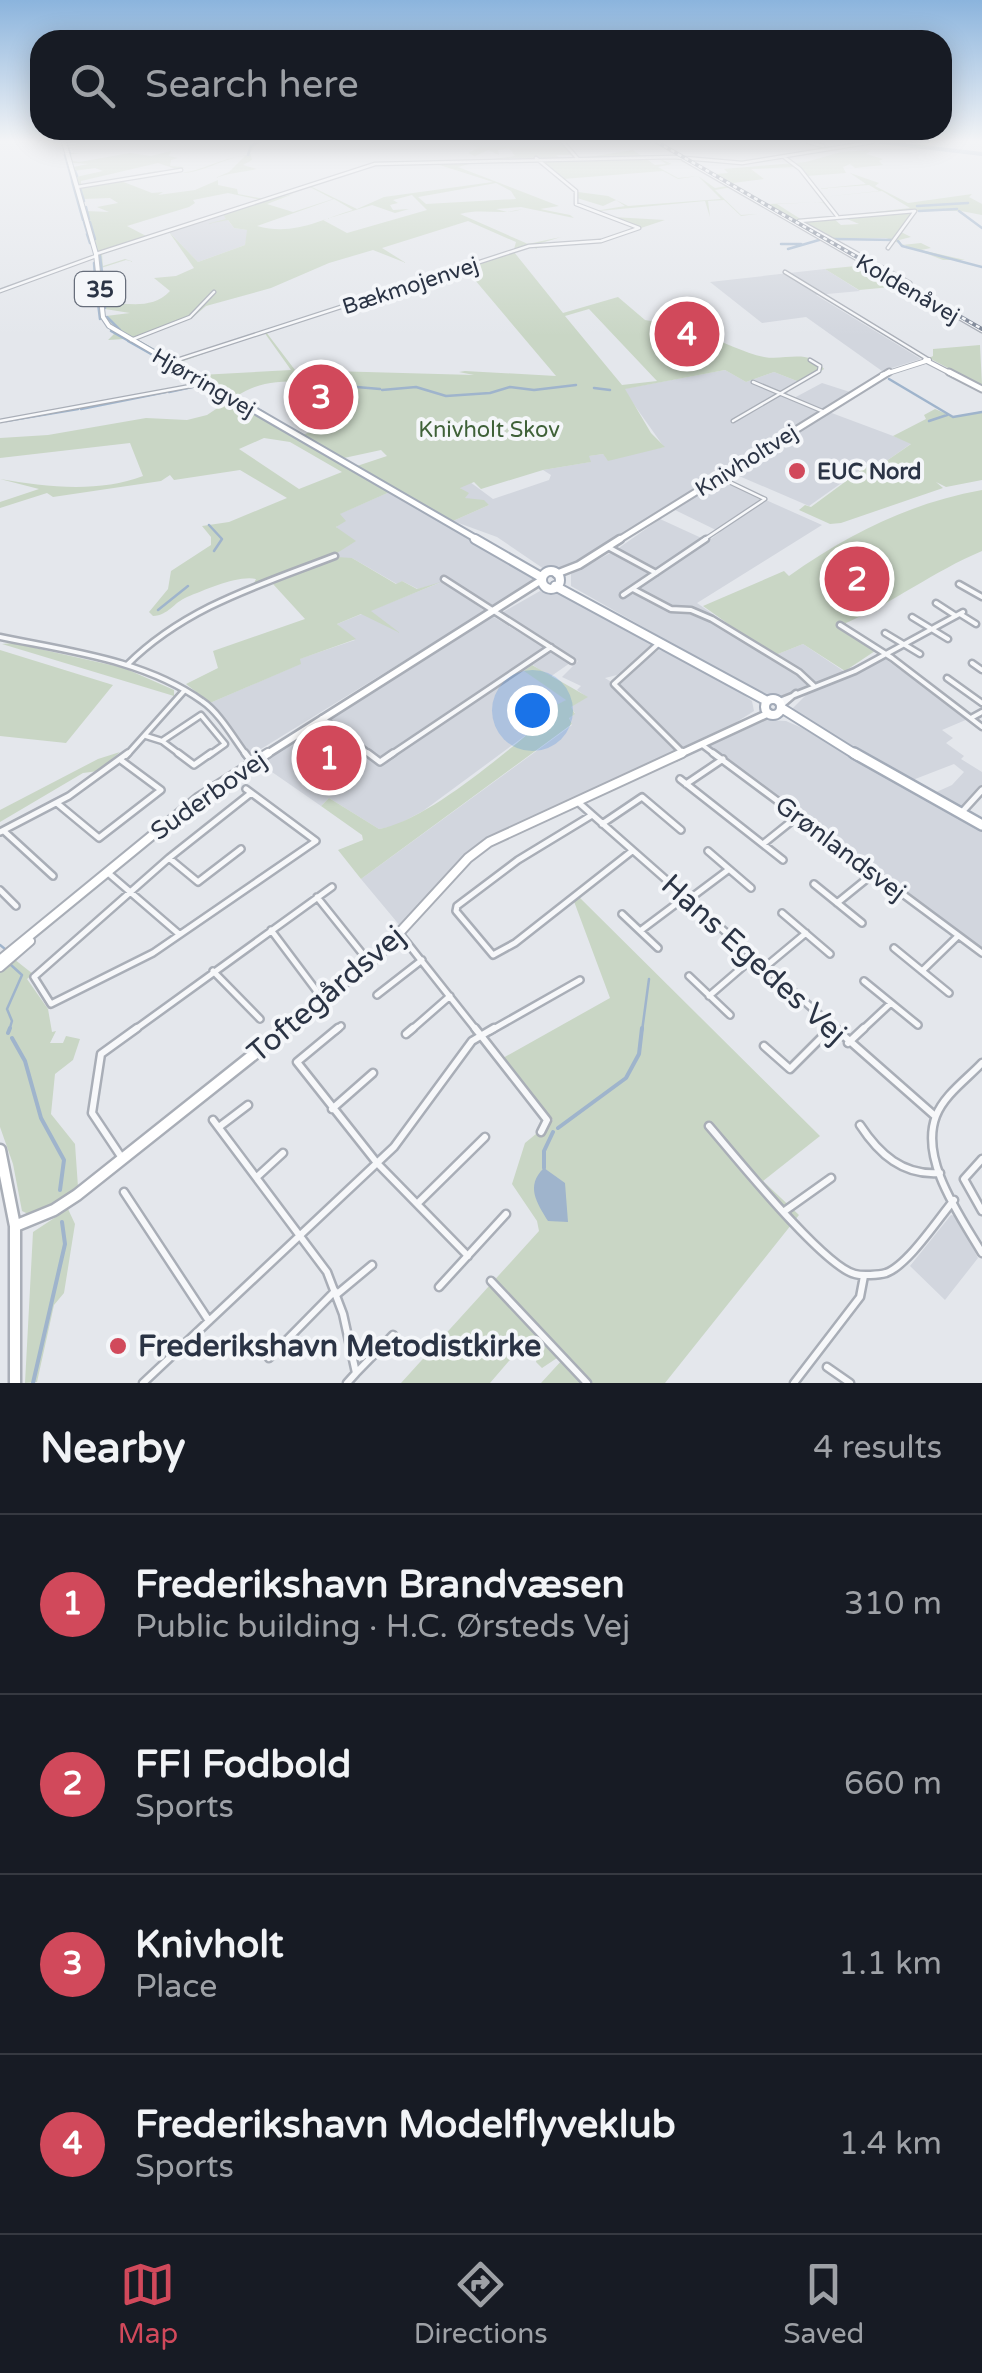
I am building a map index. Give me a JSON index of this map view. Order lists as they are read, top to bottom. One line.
{"streets":{"main road":["35","Hjørringvej"],"street":["Bækmojenvej","Koldenåvej","Knivholtvej","Suderbovej","Grønlandsvej","Hans Egedes Vej","Toftegårdsvej"]},"crossings":[["Bækmojenvej","Hjørringvej"],["Hjørringvej","Knivholtvej"],["Hjørringvej","Suderbovej"],["Hjørringvej","Toftegårdsvej"],["Knivholtvej","Suderbovej"],["Grønlandsvej","Toftegårdsvej"],["Hans Egedes Vej","Toftegårdsvej"]],"parks":["Knivholt Skov"],"places":["EUC Nord","Frederikshavn Metodistkirke"],"page":{"search":"Search here","pins":["4","3","2","1"],"heading":["Nearby","4 results"],"list":[{"mark":"1","name":"Frederikshavn Brandvæsen","note":"Public building · H.C. Ørsteds Vej","value":"310 m"},{"mark":"2","name":"FFI Fodbold","note":"Sports","value":"660 m"},{"mark":"3","name":"Knivholt","note":"Place","value":"1.1 km"},{"mark":"4","name":"Frederikshavn Modelflyveklub","note":"Sports","value":"1.4 km"}],"nav":["Map","Directions","Saved"]}}
